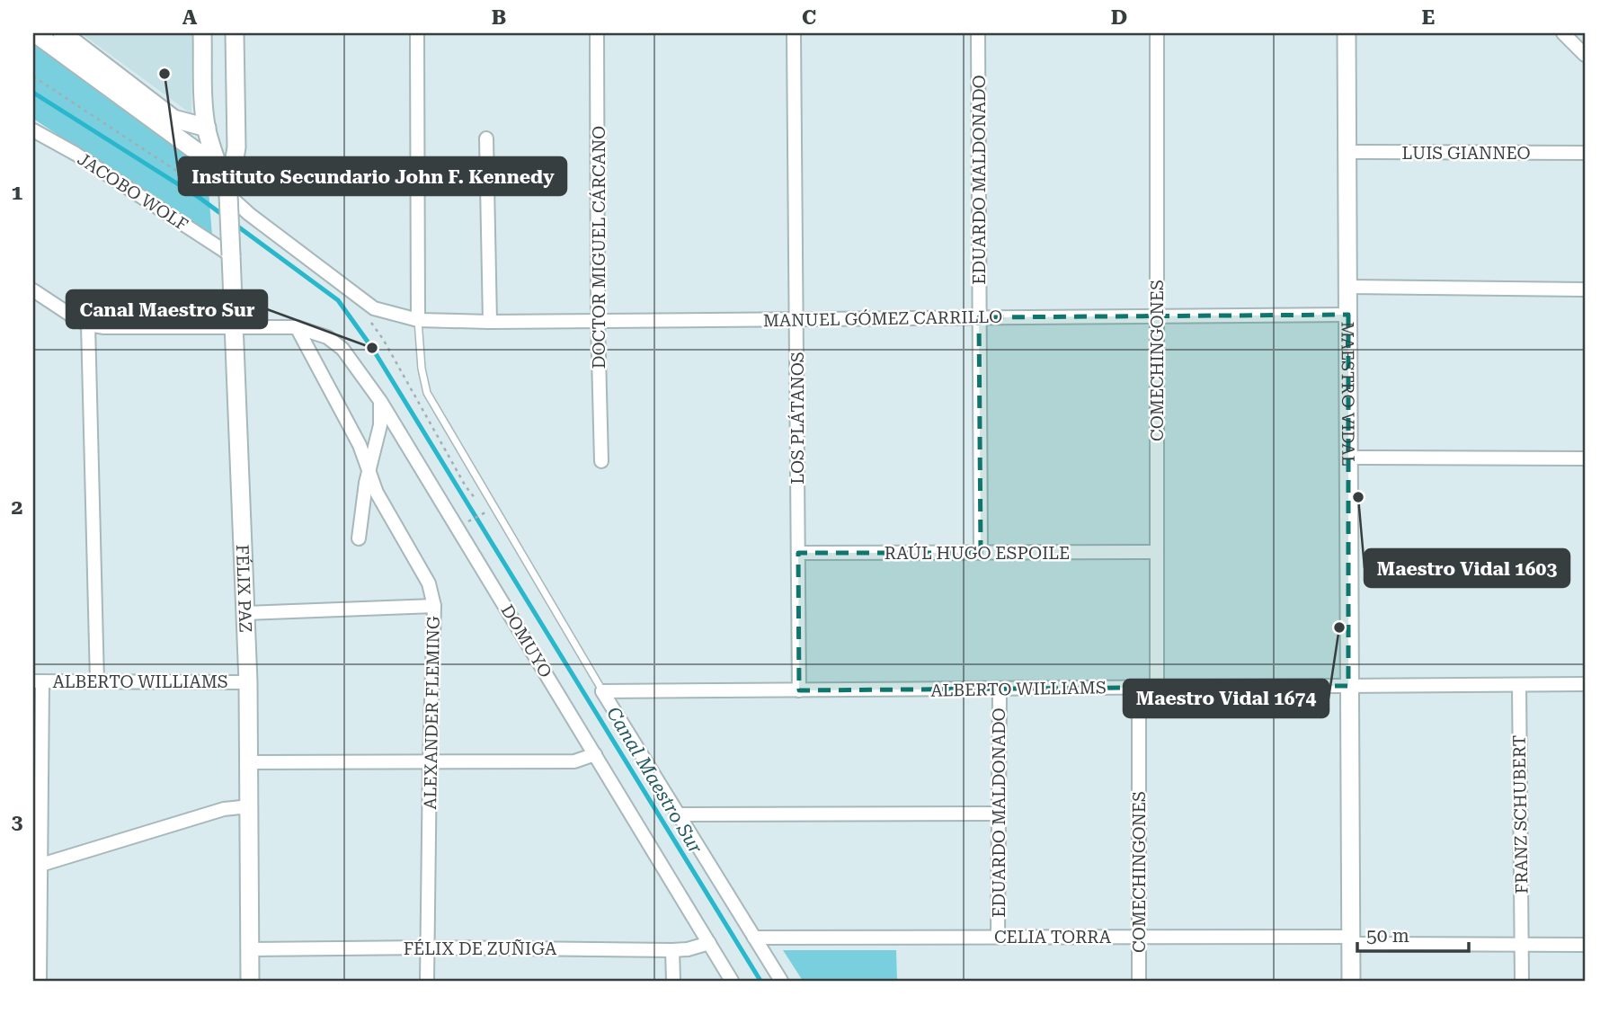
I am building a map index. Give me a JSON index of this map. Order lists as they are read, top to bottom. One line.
{"streets":{"main road":["MAESTRO VIDAL","FÉLIX PAZ"],"street":["LUIS GIANNEO","EDUARDO MALDONADO","JACOBO WOLF","DOCTOR MIGUEL CÁRCANO","MANUEL GÓMEZ CARRILLO","COMECHINGONES","LOS PLÁTANOS","RAÚL HUGO ESPOILE","DOMUYO","ALBERTO WILLIAMS","ALEXANDER FLEMING","FRANZ SCHUBERT","CELIA TORRA","FÉLIX DE ZUÑIGA"]},"crossings":[["LUIS GIANNEO","MAESTRO VIDAL"],["EDUARDO MALDONADO","MANUEL GÓMEZ CARRILLO"],["EDUARDO MALDONADO","RAÚL HUGO ESPOILE"],["EDUARDO MALDONADO","ALBERTO WILLIAMS"],["EDUARDO MALDONADO","CELIA TORRA"],["JACOBO WOLF","FÉLIX PAZ"],["DOCTOR MIGUEL CÁRCANO","MANUEL GÓMEZ CARRILLO"],["MANUEL GÓMEZ CARRILLO","COMECHINGONES"],["MANUEL GÓMEZ CARRILLO","MAESTRO VIDAL"],["MANUEL GÓMEZ CARRILLO","LOS PLÁTANOS"],["MANUEL GÓMEZ CARRILLO","FÉLIX PAZ"],["COMECHINGONES","RAÚL HUGO ESPOILE"],["COMECHINGONES","ALBERTO WILLIAMS"],["COMECHINGONES","CELIA TORRA"],["MAESTRO VIDAL","ALBERTO WILLIAMS"],["MAESTRO VIDAL","CELIA TORRA"],["LOS PLÁTANOS","RAÚL HUGO ESPOILE"],["LOS PLÁTANOS","ALBERTO WILLIAMS"],["FÉLIX PAZ","DOMUYO"],["FÉLIX PAZ","ALBERTO WILLIAMS"],["FÉLIX PAZ","FÉLIX DE ZUÑIGA"],["DOMUYO","ALEXANDER FLEMING"],["DOMUYO","FÉLIX DE ZUÑIGA"],["ALBERTO WILLIAMS","FRANZ SCHUBERT"],["ALEXANDER FLEMING","FÉLIX DE ZUÑIGA"],["FRANZ SCHUBERT","CELIA TORRA"]],"water":["Canal Maestro Sur"],"places":["Instituto Secundario John F. Kennedy","Canal Maestro Sur","Maestro Vidal 1603","Maestro Vidal 1674"],"scale_bar":"50 m","grid":{"columns":["A","B","C","D","E"],"rows":["1","2","3"]}}
